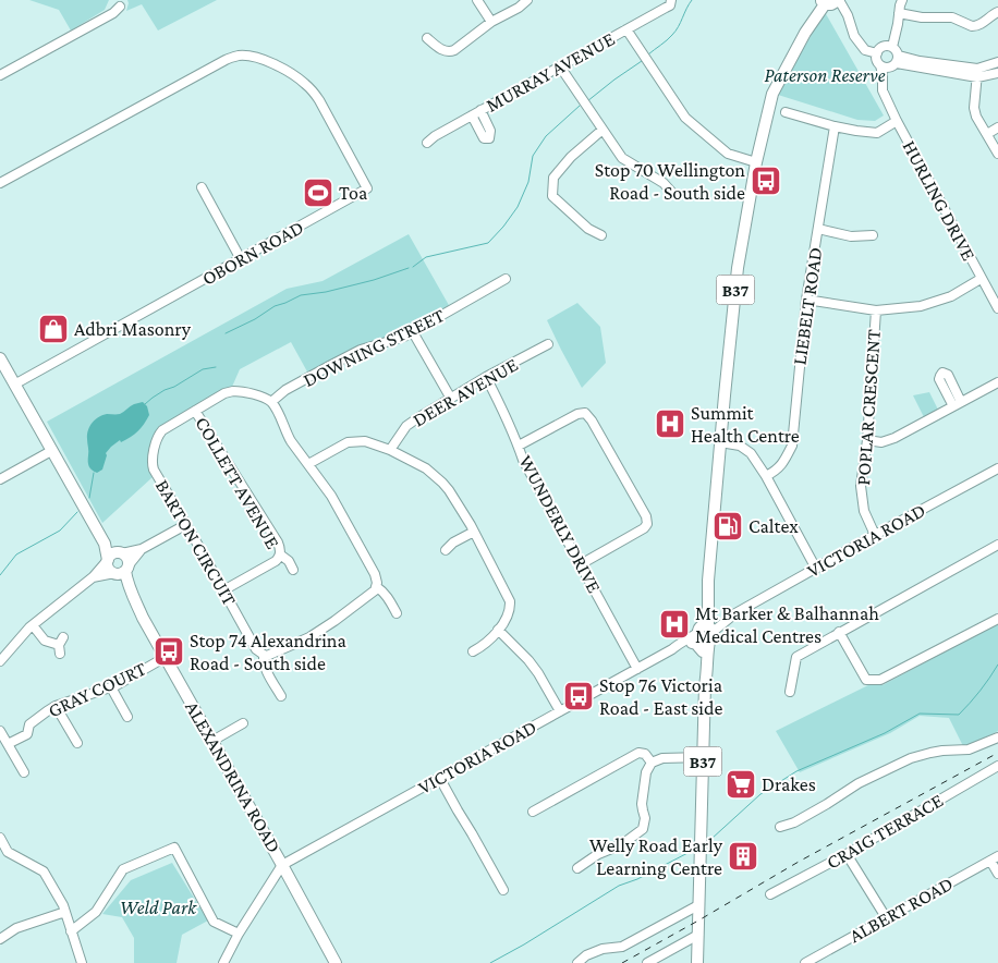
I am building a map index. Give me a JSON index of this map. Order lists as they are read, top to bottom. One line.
{"streets":{"main road":["B37","ALEXANDRINA ROAD"],"street":["MURRAY AVENUE","HURLING DRIVE","OBORN ROAD","LIEBELT ROAD","DOWNING STREET","DEER AVENUE","POPLAR CRESCENT","COLLETT AVENUE","WUNDERLY DRIVE","VICTORIA ROAD","BARTON CIRCUIT","GRAY COURT","CRAIG TERRACE","ALBERT ROAD"]},"crossings":[["B37","VICTORIA ROAD"],["DOWNING STREET","BARTON CIRCUIT"],["DEER AVENUE","WUNDERLY DRIVE"],["POPLAR CRESCENT","VICTORIA ROAD"],["COLLETT AVENUE","BARTON CIRCUIT"],["WUNDERLY DRIVE","VICTORIA ROAD"],["VICTORIA ROAD","ALEXANDRINA ROAD"],["GRAY COURT","ALEXANDRINA ROAD"]],"parks":["Paterson Reserve","Weld Park"],"places":{"bus stop":["Stop 70 Wellington Road - South side","Stop 74 Alexandrina Road - South side","Stop 76 Victoria Road - East side"],"sports":["Toa"],"shop":["Adbri Masonry"],"hospital":["Summit Health Centre","Mt Barker & Balhannah Medical Centres"],"fuel station":["Caltex"],"supermarket":["Drakes"],"building":["Welly Road Early Learning Centre"]}}
